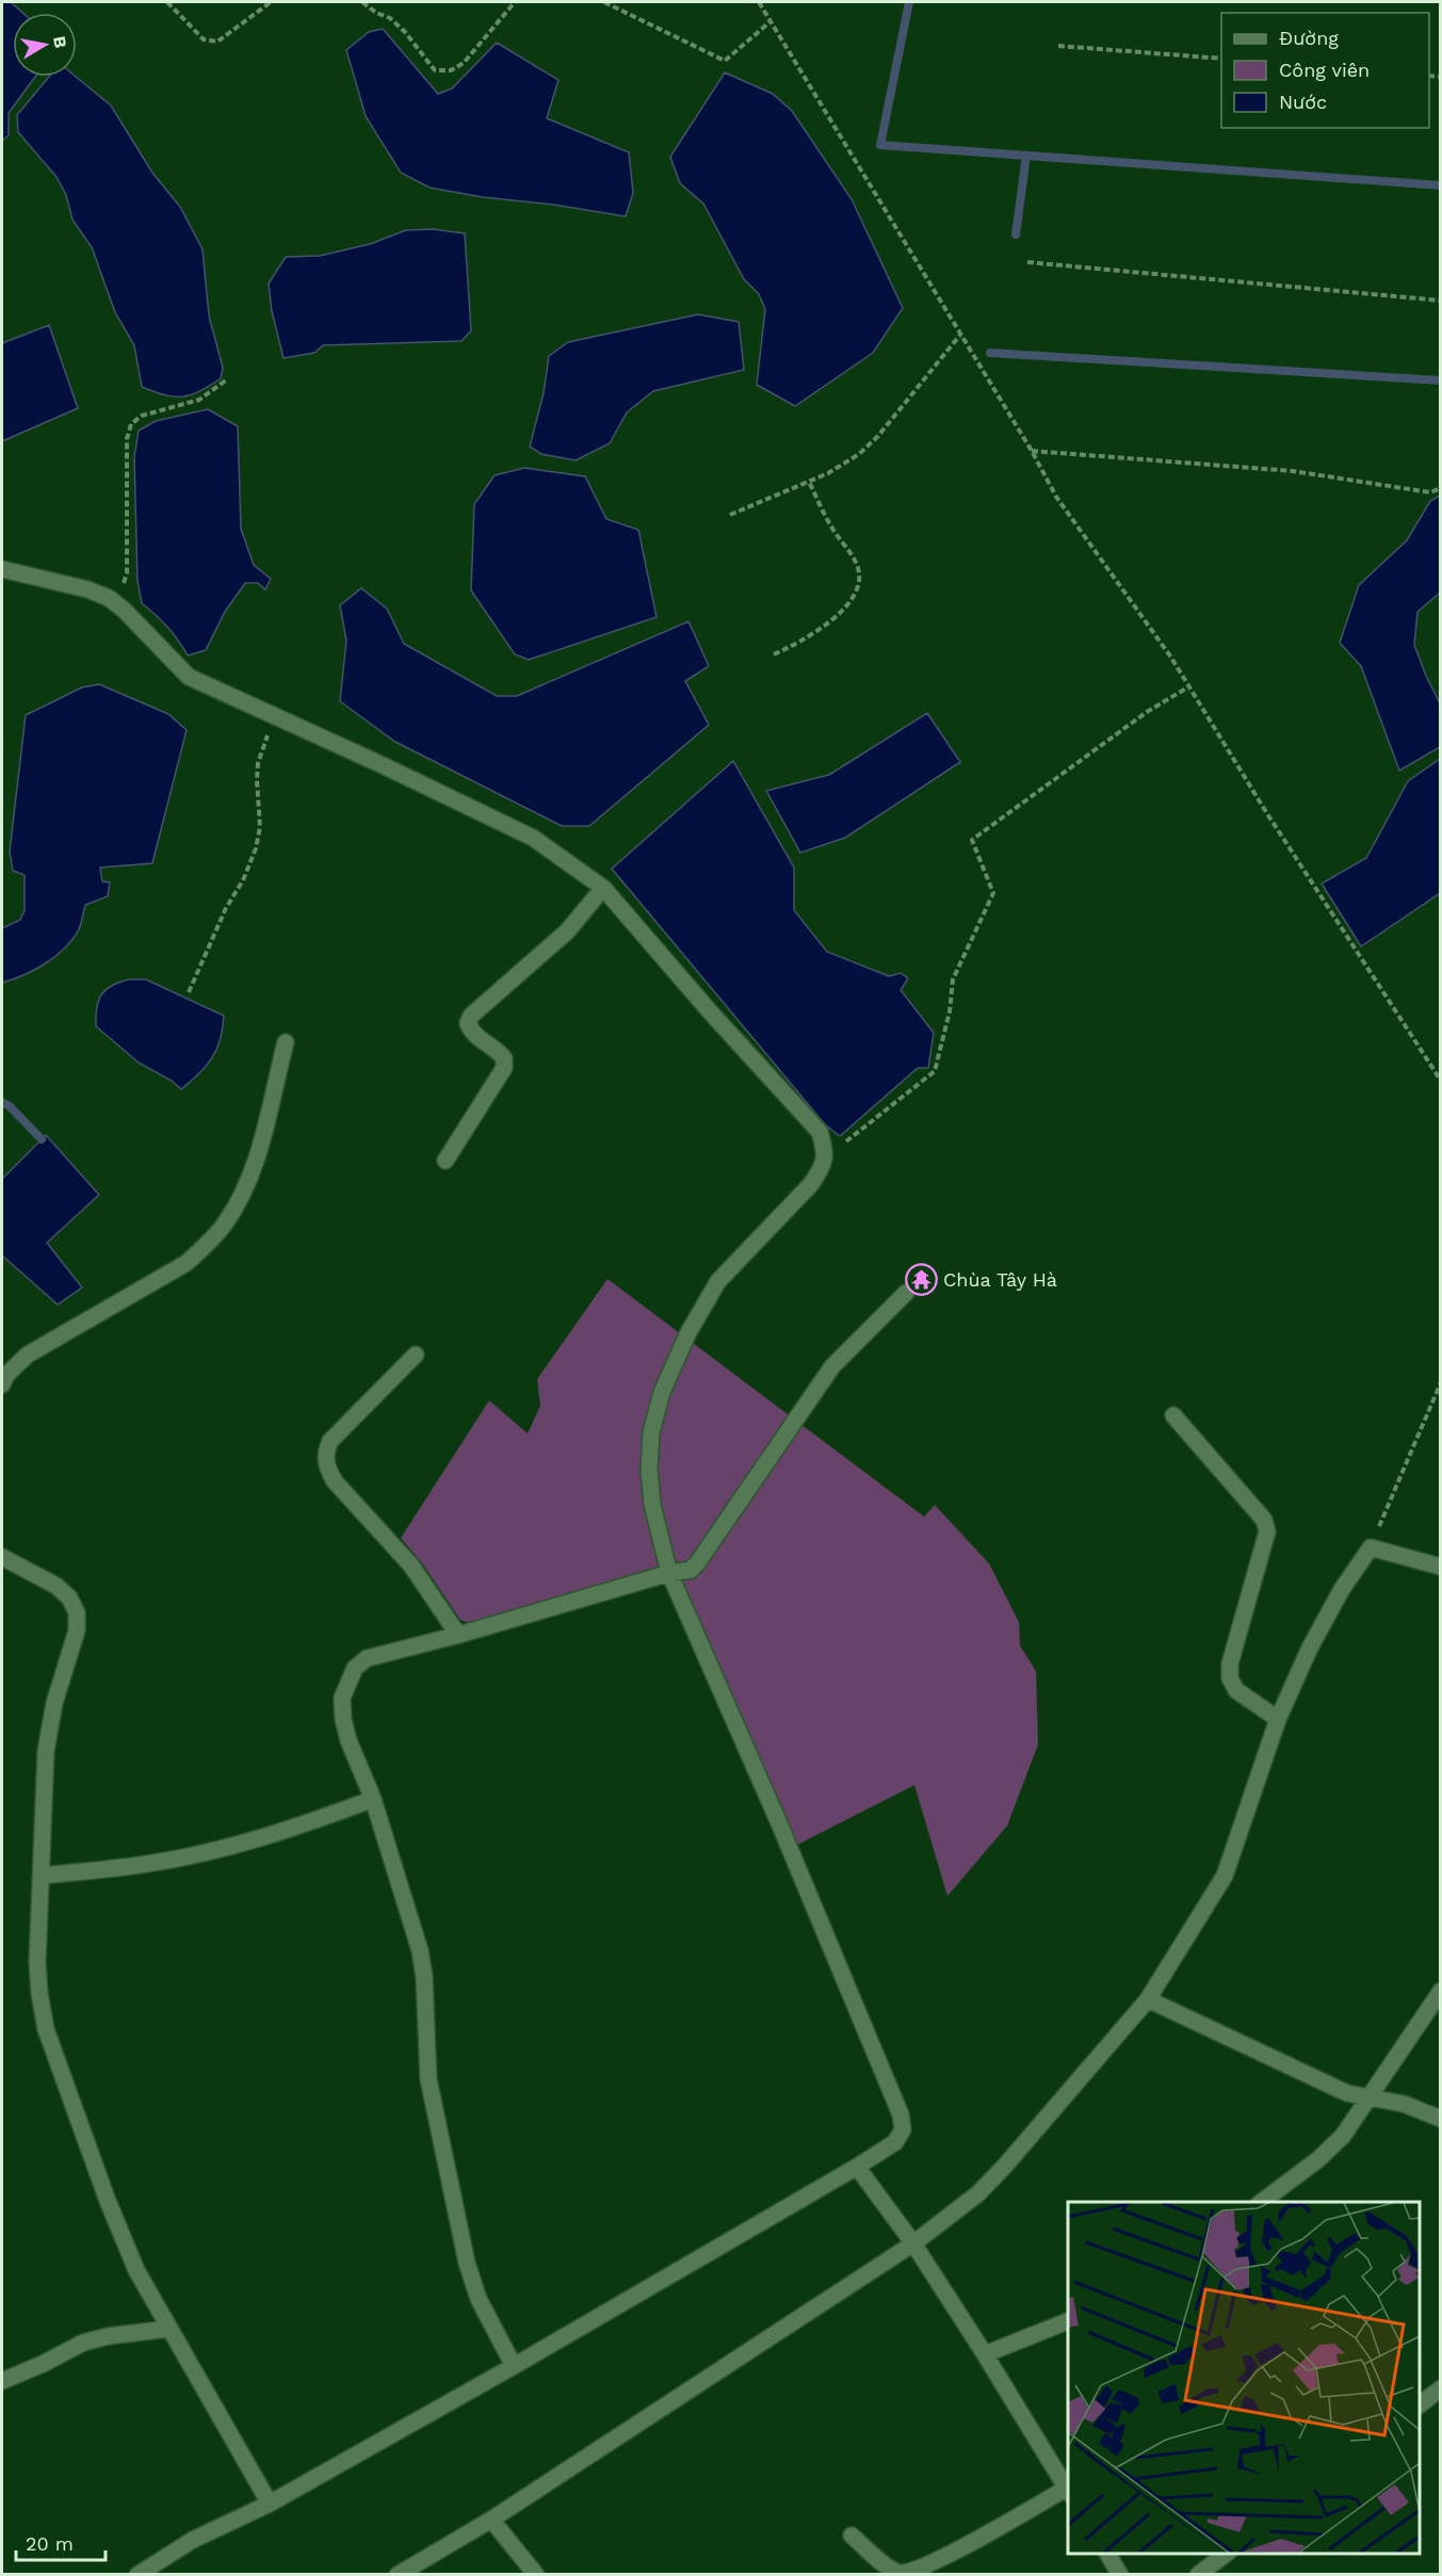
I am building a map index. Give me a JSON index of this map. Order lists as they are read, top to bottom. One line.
{"places":{"temple":["Chùa Tây Hà"]},"legend":["Đường","Công viên","Nước"],"scale_bar":"20 m","north":"right"}
